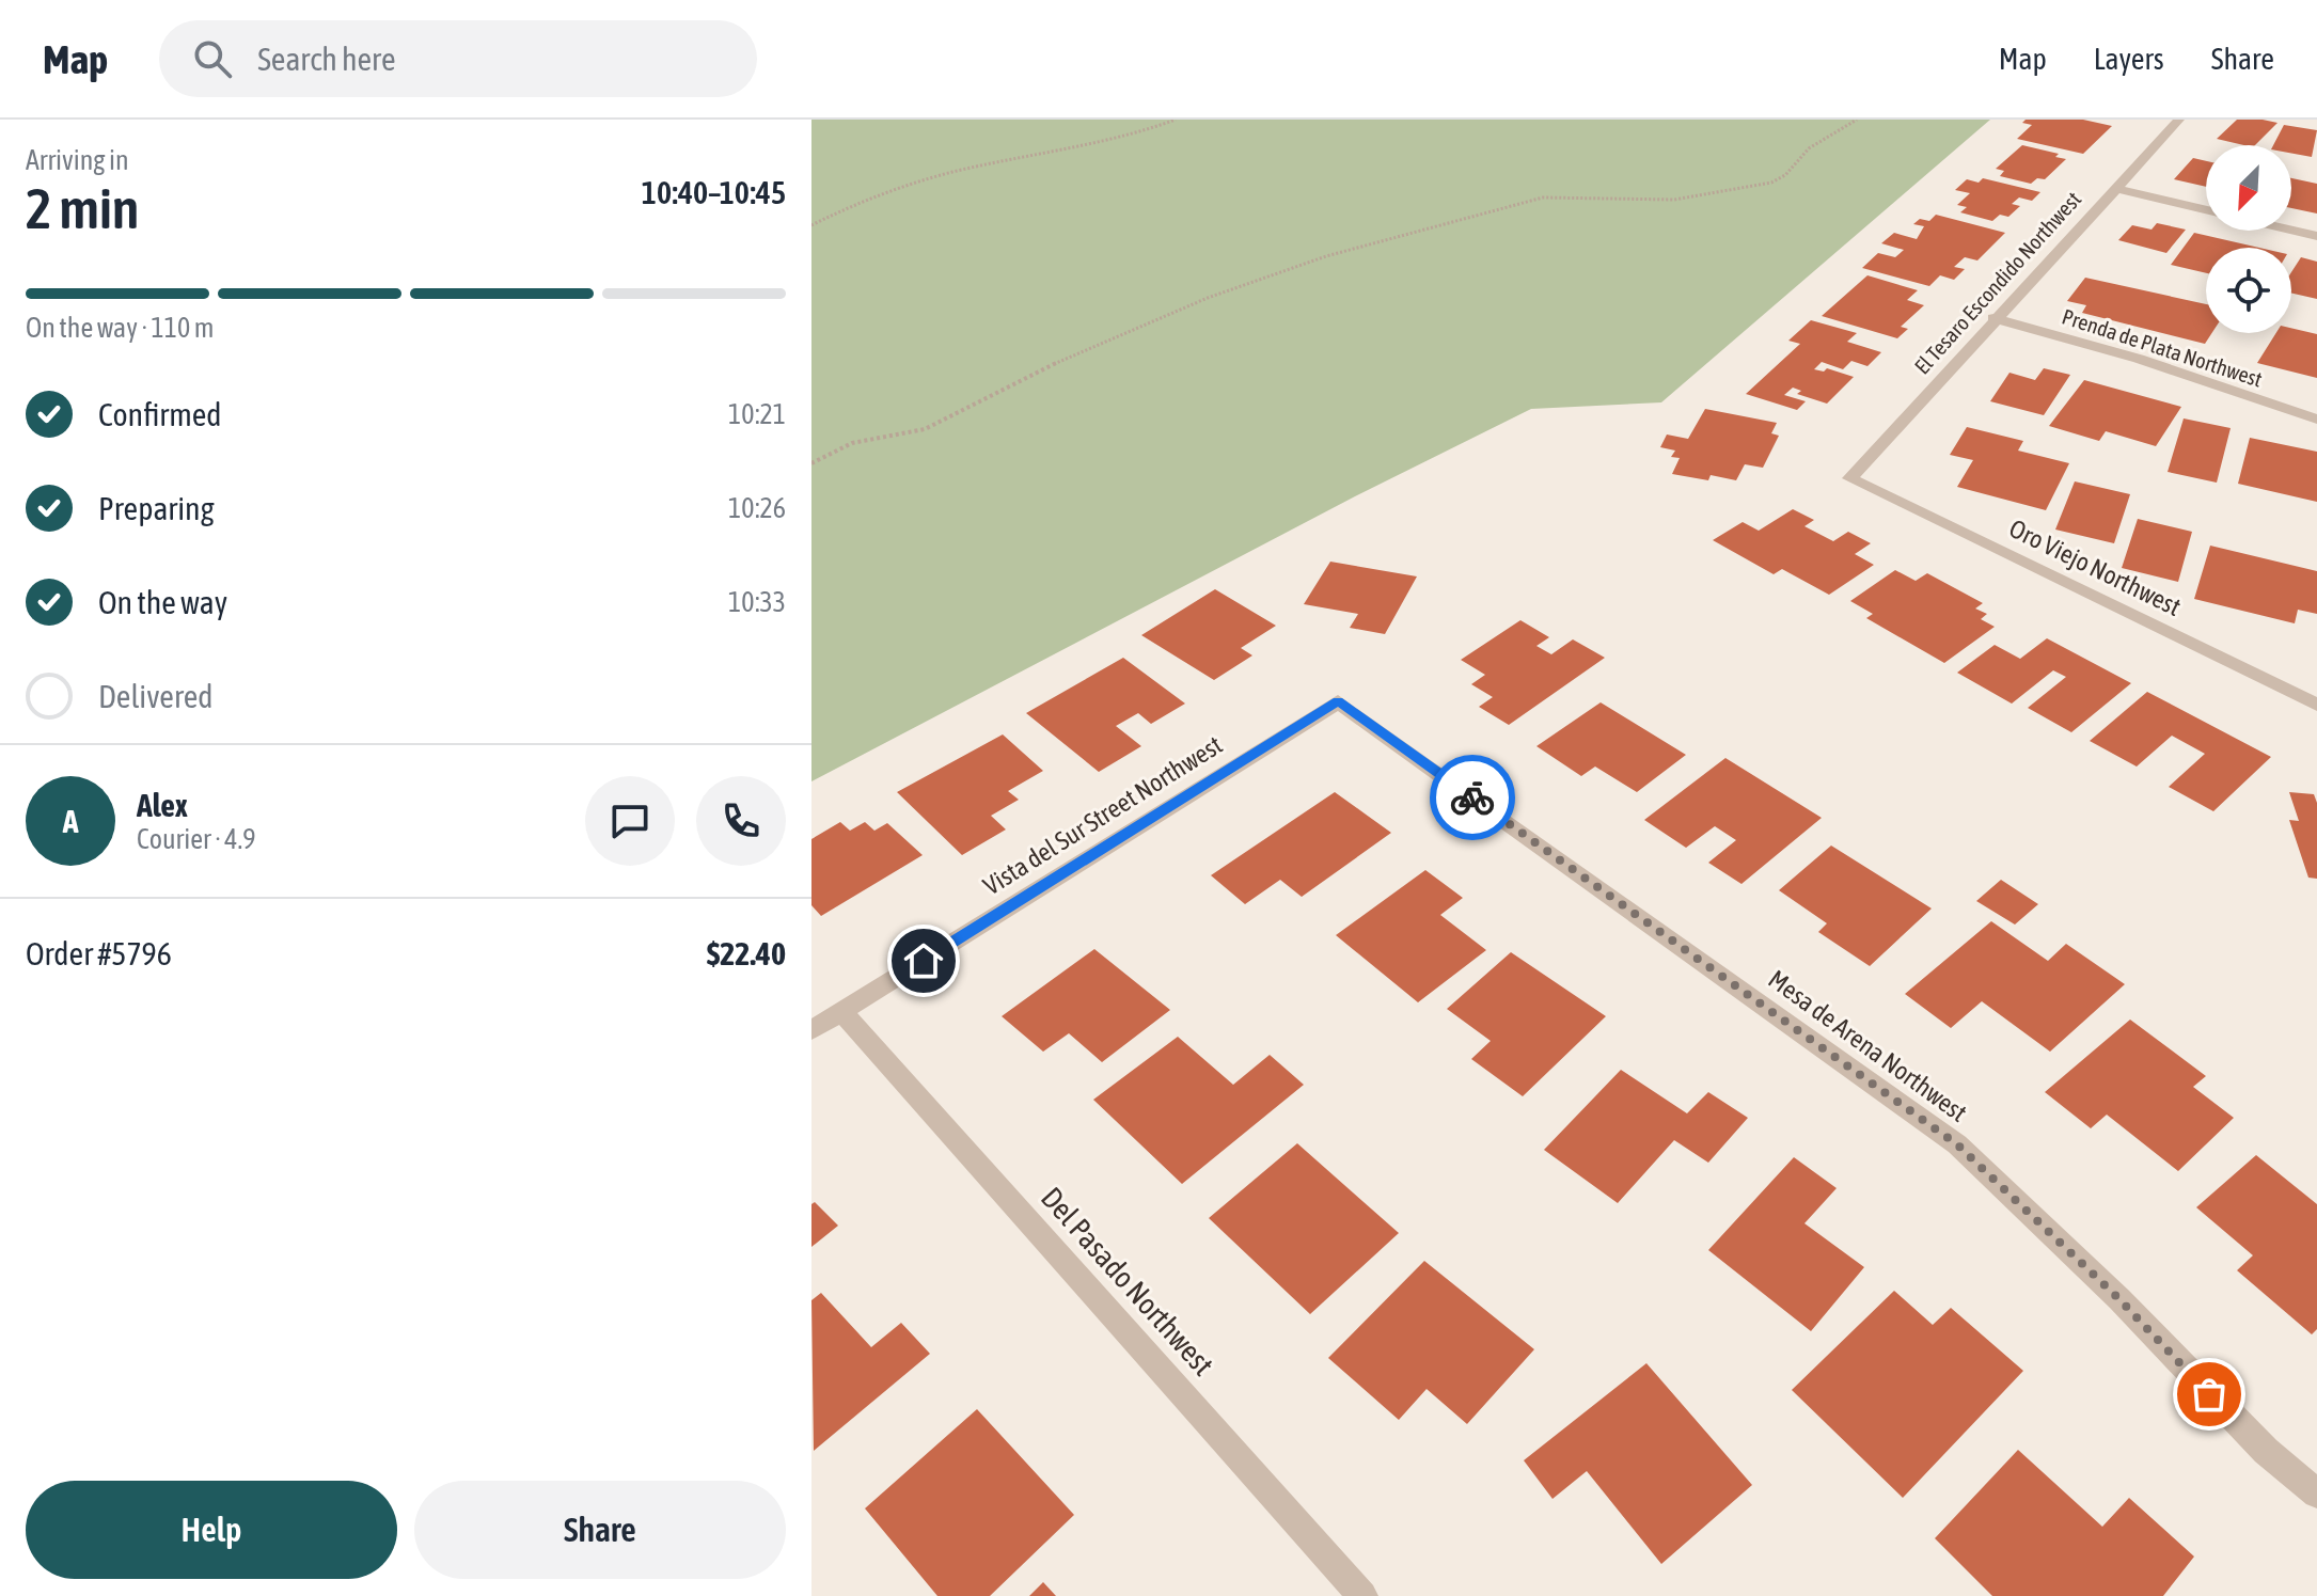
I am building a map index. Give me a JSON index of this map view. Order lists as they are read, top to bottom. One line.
{"streets":{"street":["El Tesaro Escondido Northwest","Prenda de Plata Northwest","Oro Viejo Northwest","Vista del Sur Street Northwest","Mesa de Arena Northwest","Del Pasado Northwest"]},"crossings":[["El Tesaro Escondido Northwest","Prenda de Plata Northwest"],["El Tesaro Escondido Northwest","Oro Viejo Northwest"],["Vista del Sur Street Northwest","Mesa de Arena Northwest"],["Vista del Sur Street Northwest","Del Pasado Northwest"]],"north":"bottom left","page":{"header":"Map","search":"Search here","nav":["Map","Layers","Share"],"heading":["2 min","Arriving in","10:40–10:45"],"panel":["Alex","Courier · 4.9","Order #5796","$22.40"],"bar":"On the way · 110 m","list":[["Confirmed","10:21"],["Preparing","10:26"],["On the way","10:33"],"Delivered"],"round":"A","buttons":["Help","Share"]}}
